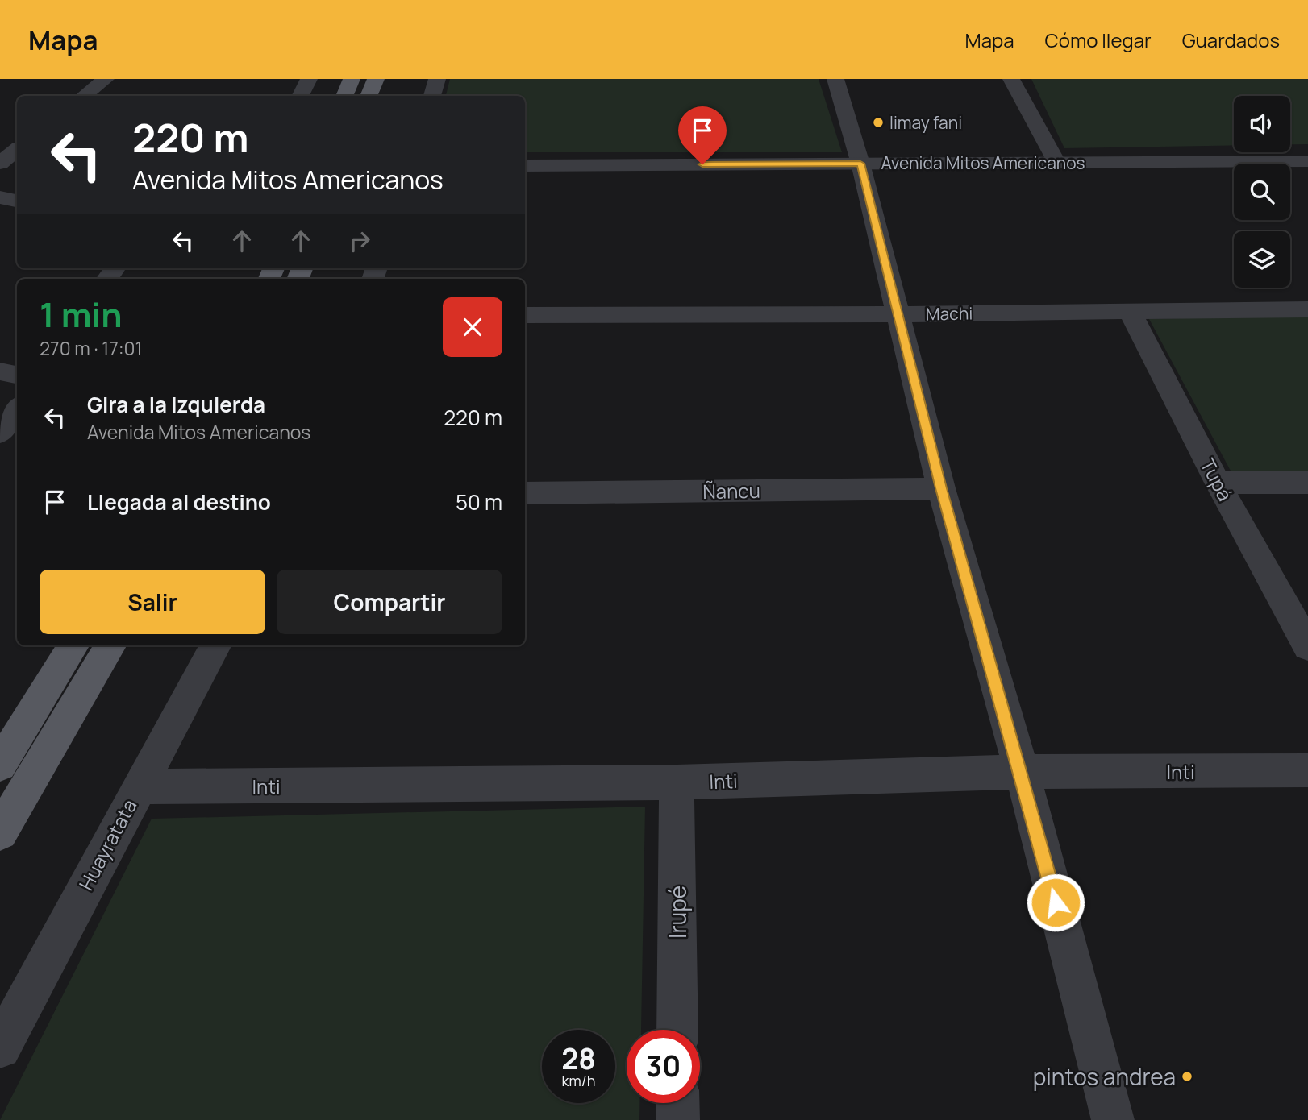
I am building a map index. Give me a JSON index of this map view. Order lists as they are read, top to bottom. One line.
{"streets":{"street":["Avenida Mitos Americanos","Machi","Tupá","Ñancu","Inti","Huayratata","Irupé"]},"crossings":[["Machi","Tupá"],["Inti","Huayratata"],["Inti","Irupé"]],"places":["limay fani","pintos andrea"],"page":{"header":"Mapa","nav":["Mapa","Cómo llegar","Guardados"],"turn":["220 m","Avenida Mitos Americanos"],"heading":["1 min","270 m · 17:01"],"list":[{"name":"Gira a la izquierda","note":"Avenida Mitos Americanos","value":"220 m"},{"name":"Llegada al destino","value":"50 m"}],"buttons":["Salir","Compartir"],"speed":"28 km/h","limit":"30"}}
